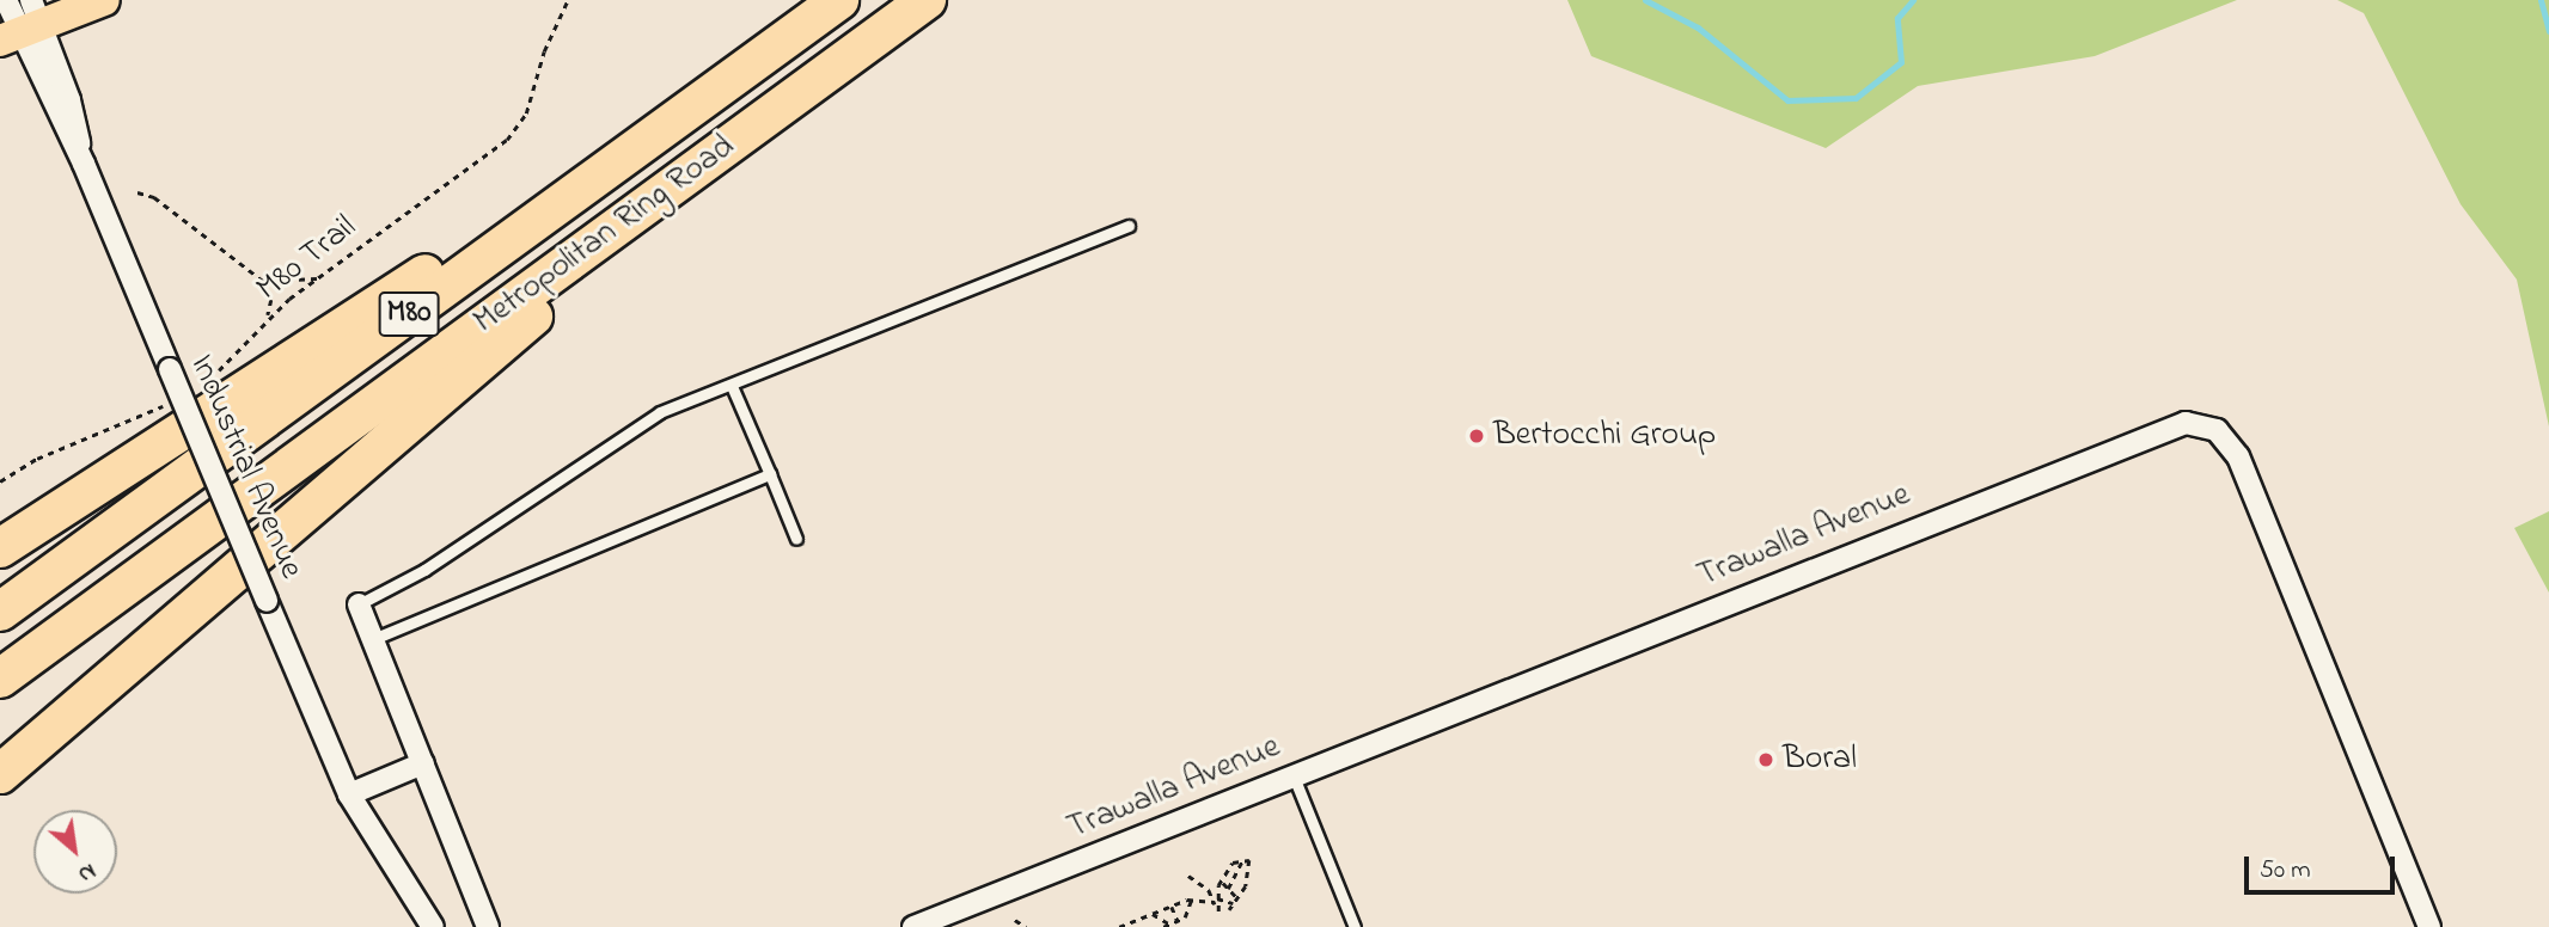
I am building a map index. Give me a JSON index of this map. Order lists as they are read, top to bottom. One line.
{"streets":{"highway":["Metropolitan Ring Road","M80"],"street":["Industrial Avenue","Trawalla Avenue"],"path":["M80 Trail"]},"places":["Bertocchi Group","Boral"],"scale_bar":"50 m","north":"bottom right"}
